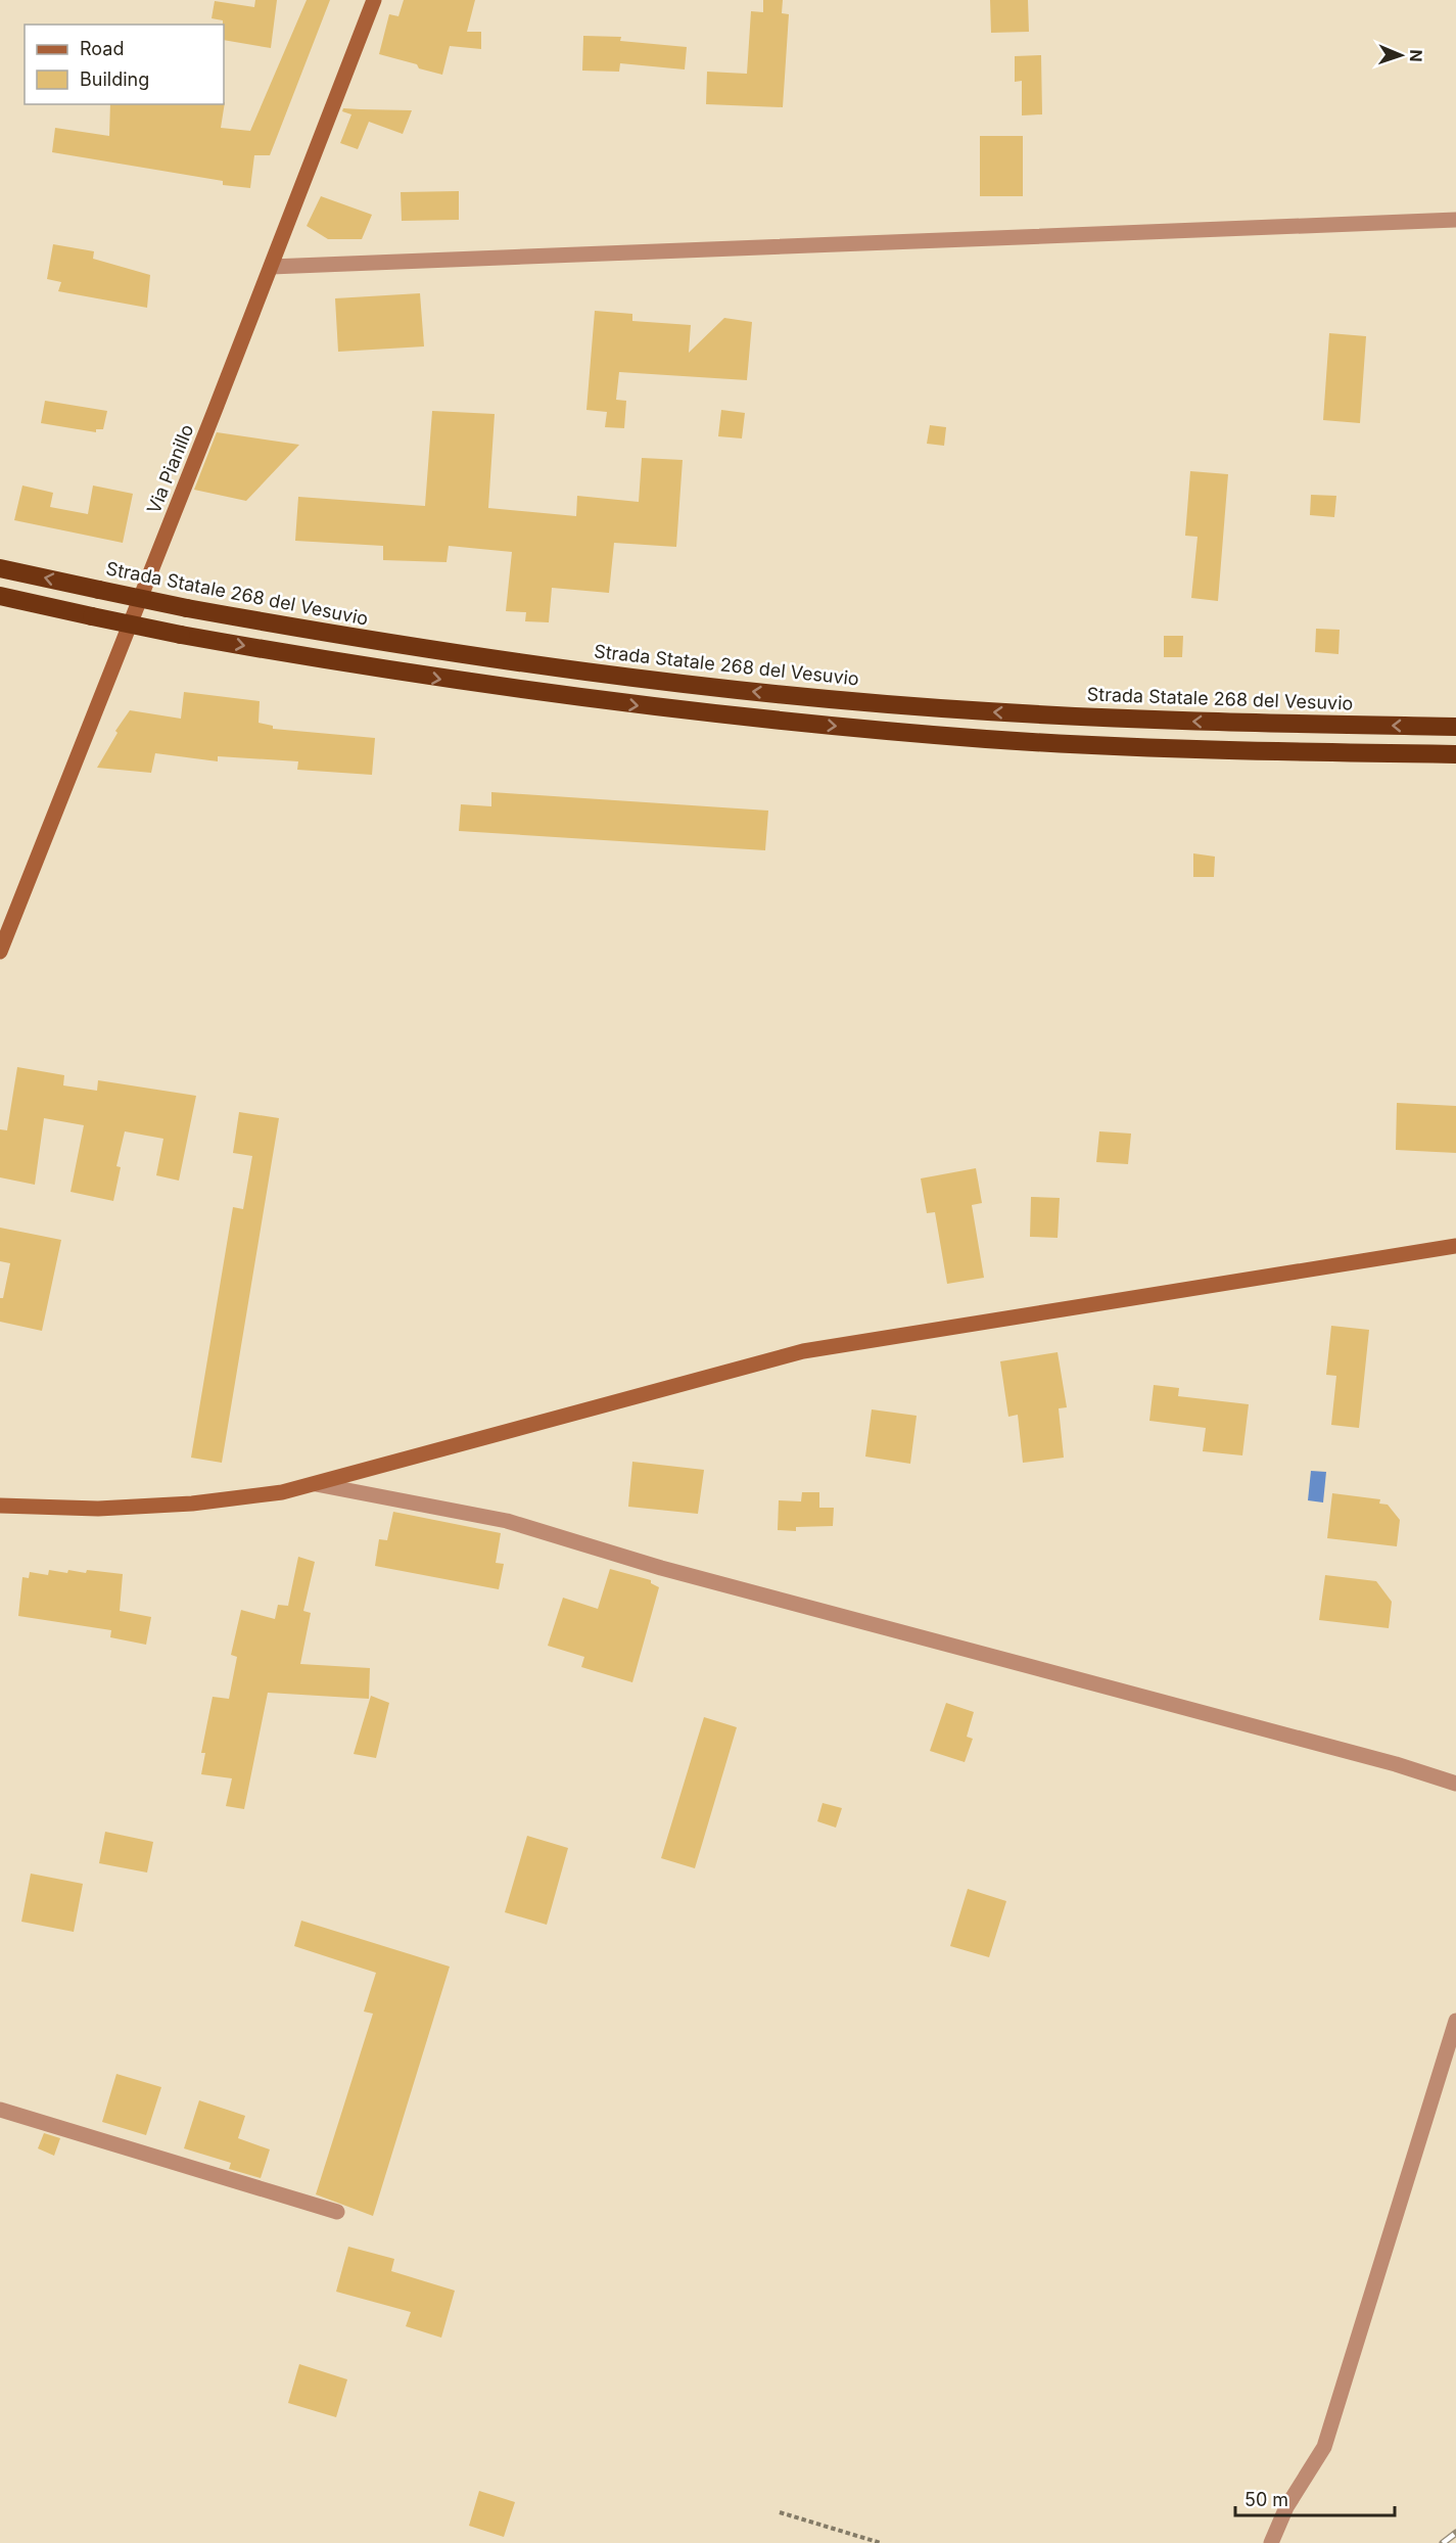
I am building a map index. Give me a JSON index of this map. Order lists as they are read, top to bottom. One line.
{"streets":{"highway":["Strada Statale 268 del Vesuvio"],"street":["Via Pianillo"]},"legend":["Road","Building"],"scale_bar":"50 m","north":"right"}
